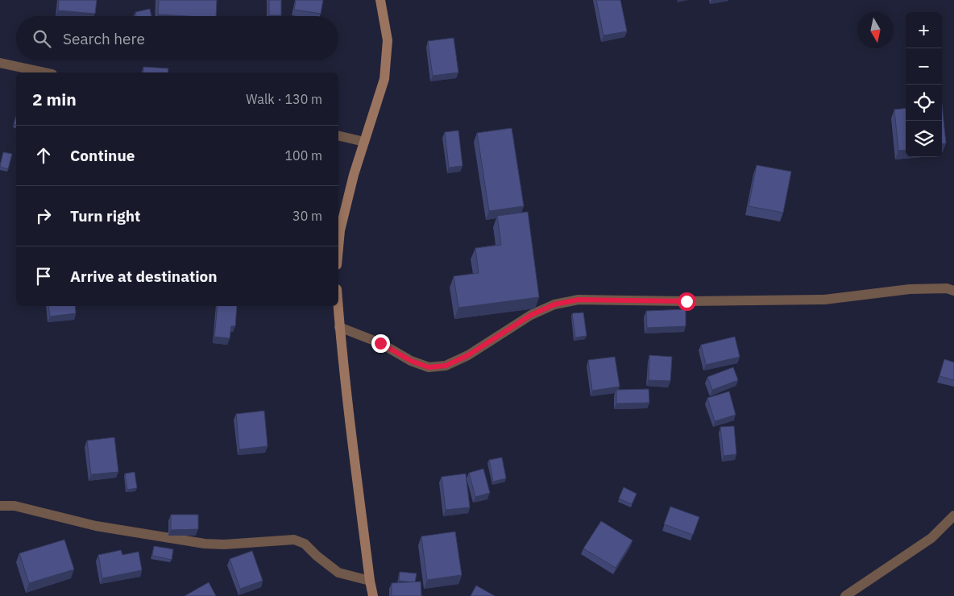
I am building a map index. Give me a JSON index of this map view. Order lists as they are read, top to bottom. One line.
{"north":"bottom","page":{"map_buttons":["+","−"],"search":"Search here","heading":["2 min","Walk · 130 m"],"list":[["Continue","100 m"],["Turn right","30 m"],"Arrive at destination"]}}
